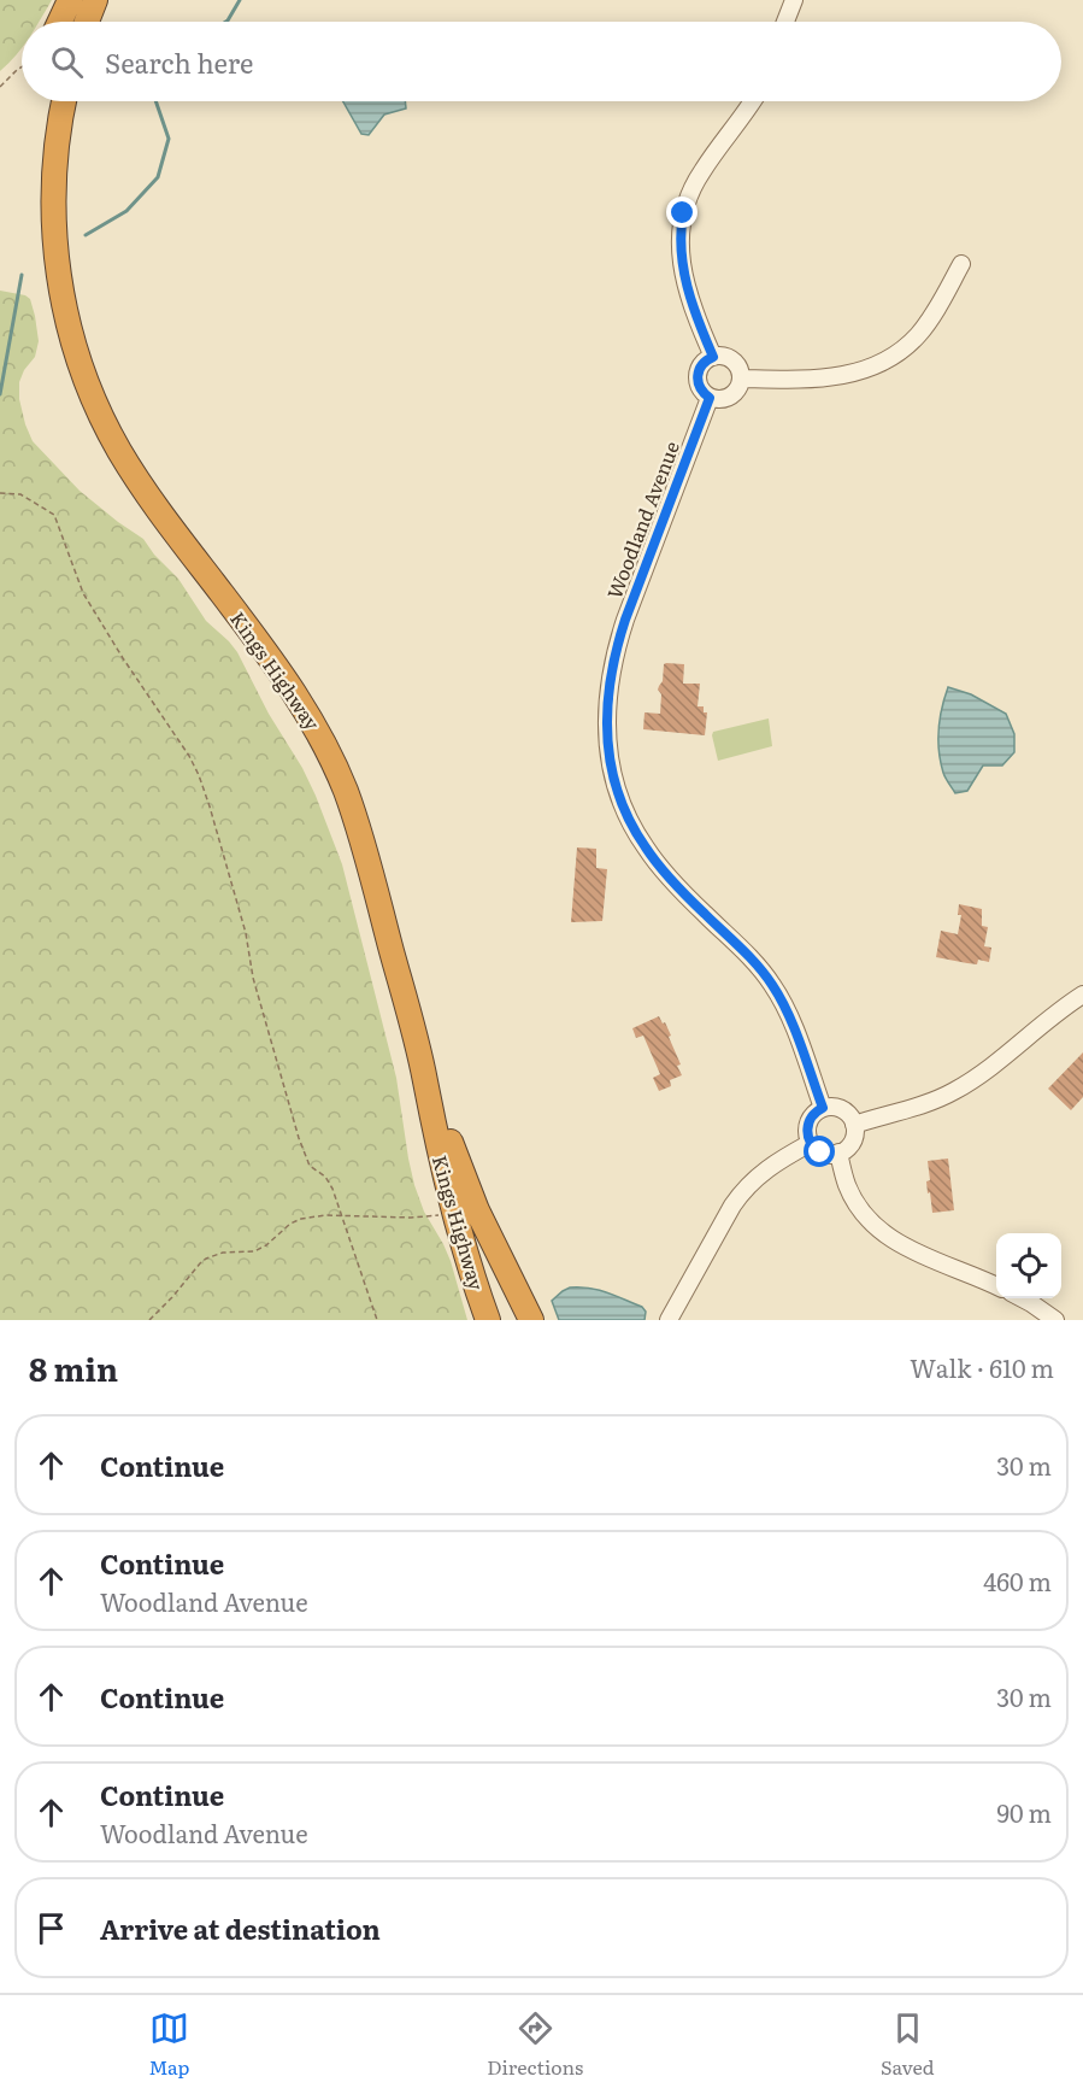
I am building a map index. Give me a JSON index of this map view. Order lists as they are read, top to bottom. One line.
{"streets":{"highway":["Kings Highway"],"street":["Woodland Avenue"]},"page":{"search":"Search here","heading":["8 min","Walk · 610 m"],"list":[["Continue","30 m"],["Continue","Woodland Avenue","460 m"],["Continue","30 m"],["Continue","Woodland Avenue","90 m"],"Arrive at destination"],"nav":["Map","Directions","Saved"]}}
